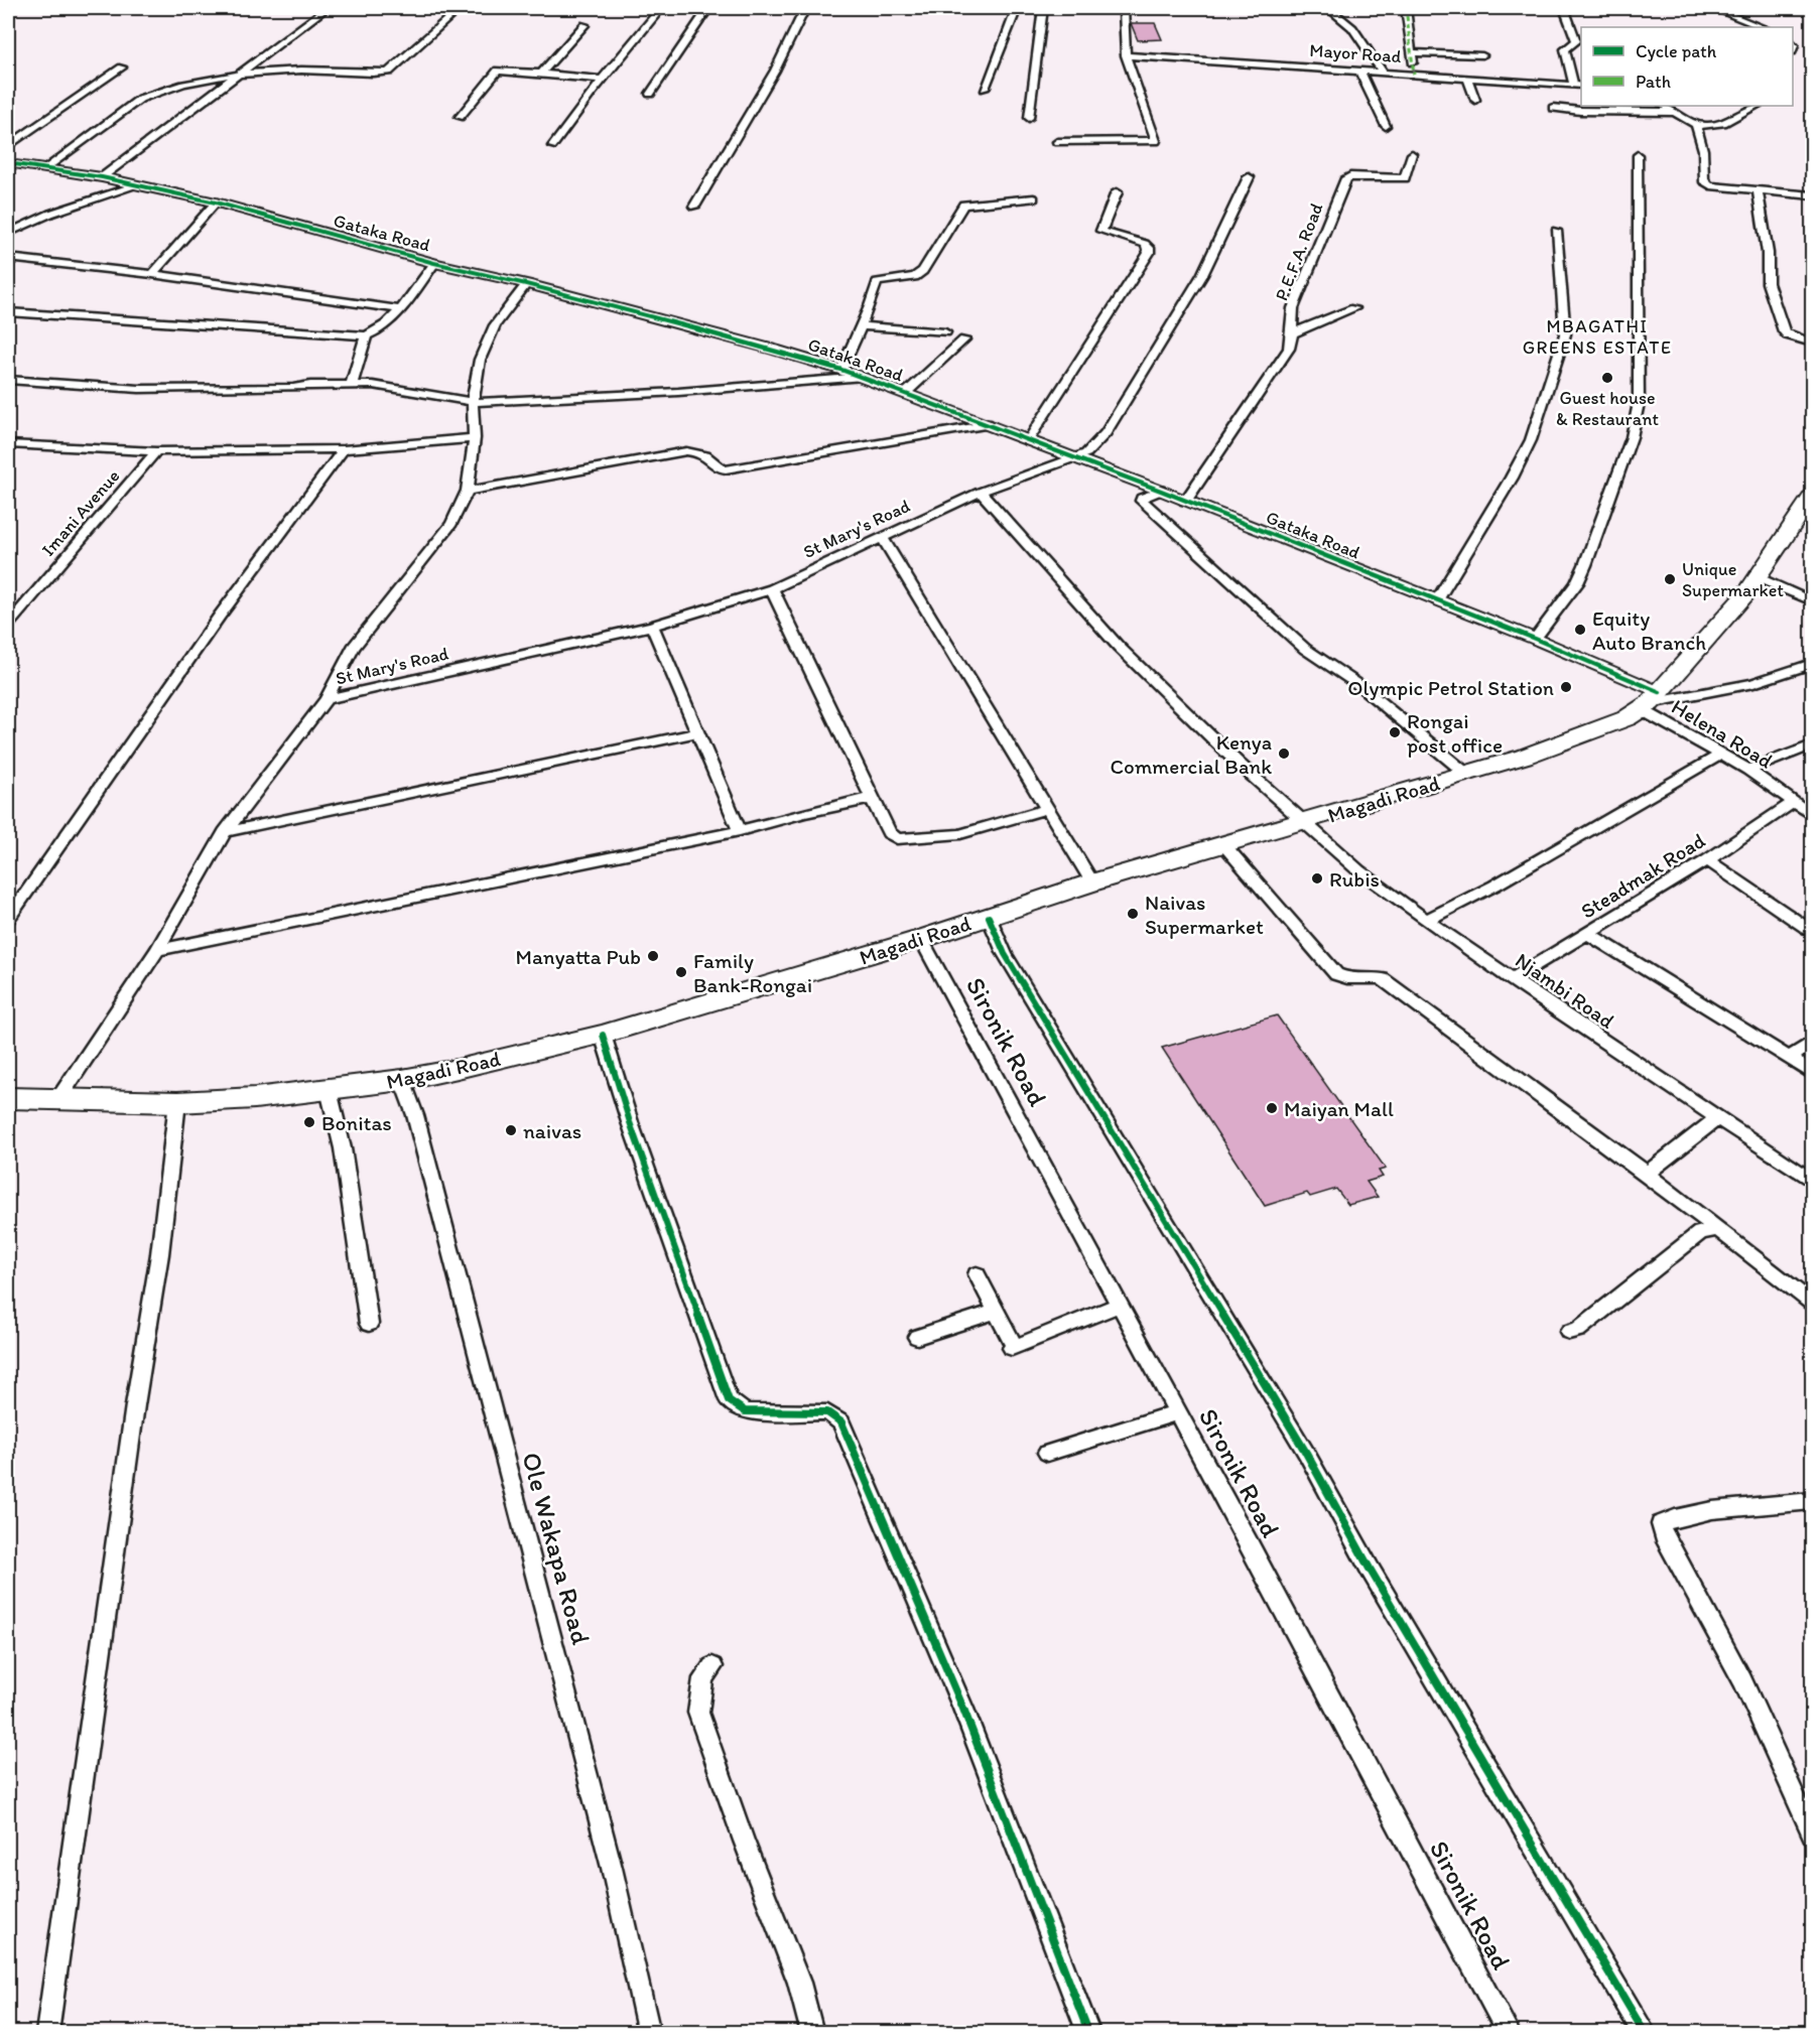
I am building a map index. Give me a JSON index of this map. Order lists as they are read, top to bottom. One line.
{"streets":{"highway":["Magadi Road"],"street":["Mayor Road","Gataka Road","P.E.F.A. Road","Imani Avenue","St Mary's Road","Helena Road","Steadmak Road","Njambi Road","Sironik Road","Ole Wakapa Road"]},"crossings":[["Gataka Road","P.E.F.A. Road"],["Gataka Road","St Mary's Road"],["Gataka Road","Helena Road"],["Gataka Road","Magadi Road"],["St Mary's Road","Njambi Road"],["Helena Road","Magadi Road"],["Helena Road","Steadmak Road"],["Magadi Road","Njambi Road"],["Magadi Road","Sironik Road"],["Magadi Road","Ole Wakapa Road"],["Steadmak Road","Njambi Road"]],"districts":["MBAGATHI GREENS ESTATE"],"places":["Guest house & Restaurant","Unique Supermarket","Equity Auto Branch","Olympic Petrol Station","Rongai post office","Kenya Commercial Bank","Rubis","Naivas Supermarket","Manyatta Pub","Family Bank-Rongai","Maiyan Mall","Bonitas","naivas"],"legend":["Cycle path","Path"]}
